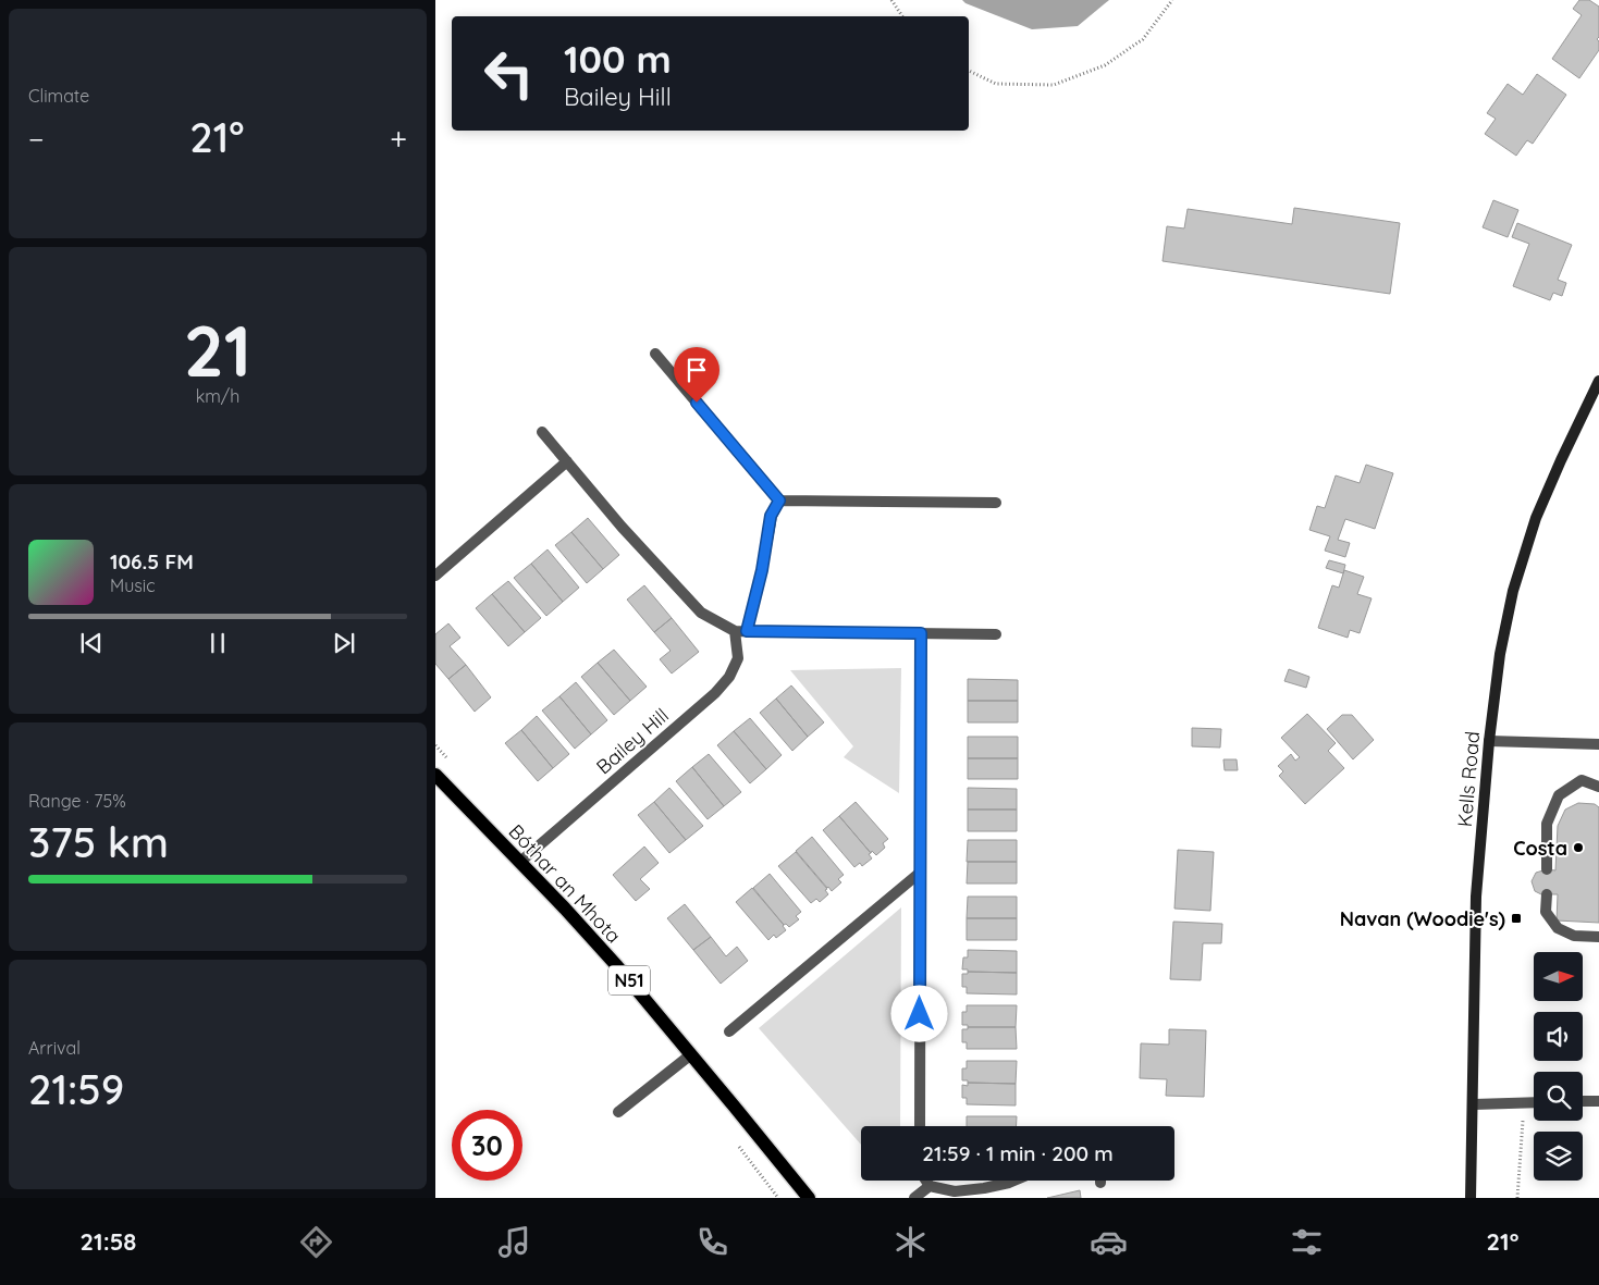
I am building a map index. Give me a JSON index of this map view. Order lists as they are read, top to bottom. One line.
{"streets":{"main road":["Kells Road","Bóthar an Mhota","N51"],"street":["Bailey Hill"]},"crossings":[["Bailey Hill","Bóthar an Mhota"]],"places":{"other":["Costa"],"transit":["Navan (Woodie's)"]},"north":"right","page":{"tile":["Climate",["21","km/h"],["Range · 75%","375 km"],["Arrival","21:59"]],"turn":["100 m","Bailey Hill"],"heat":["−","21°","+"],"song":["106.5 FM","Music"],"limit":"30","trip":"21:59 · 1 min · 200 m","tabs":["21:58","21°"]}}
